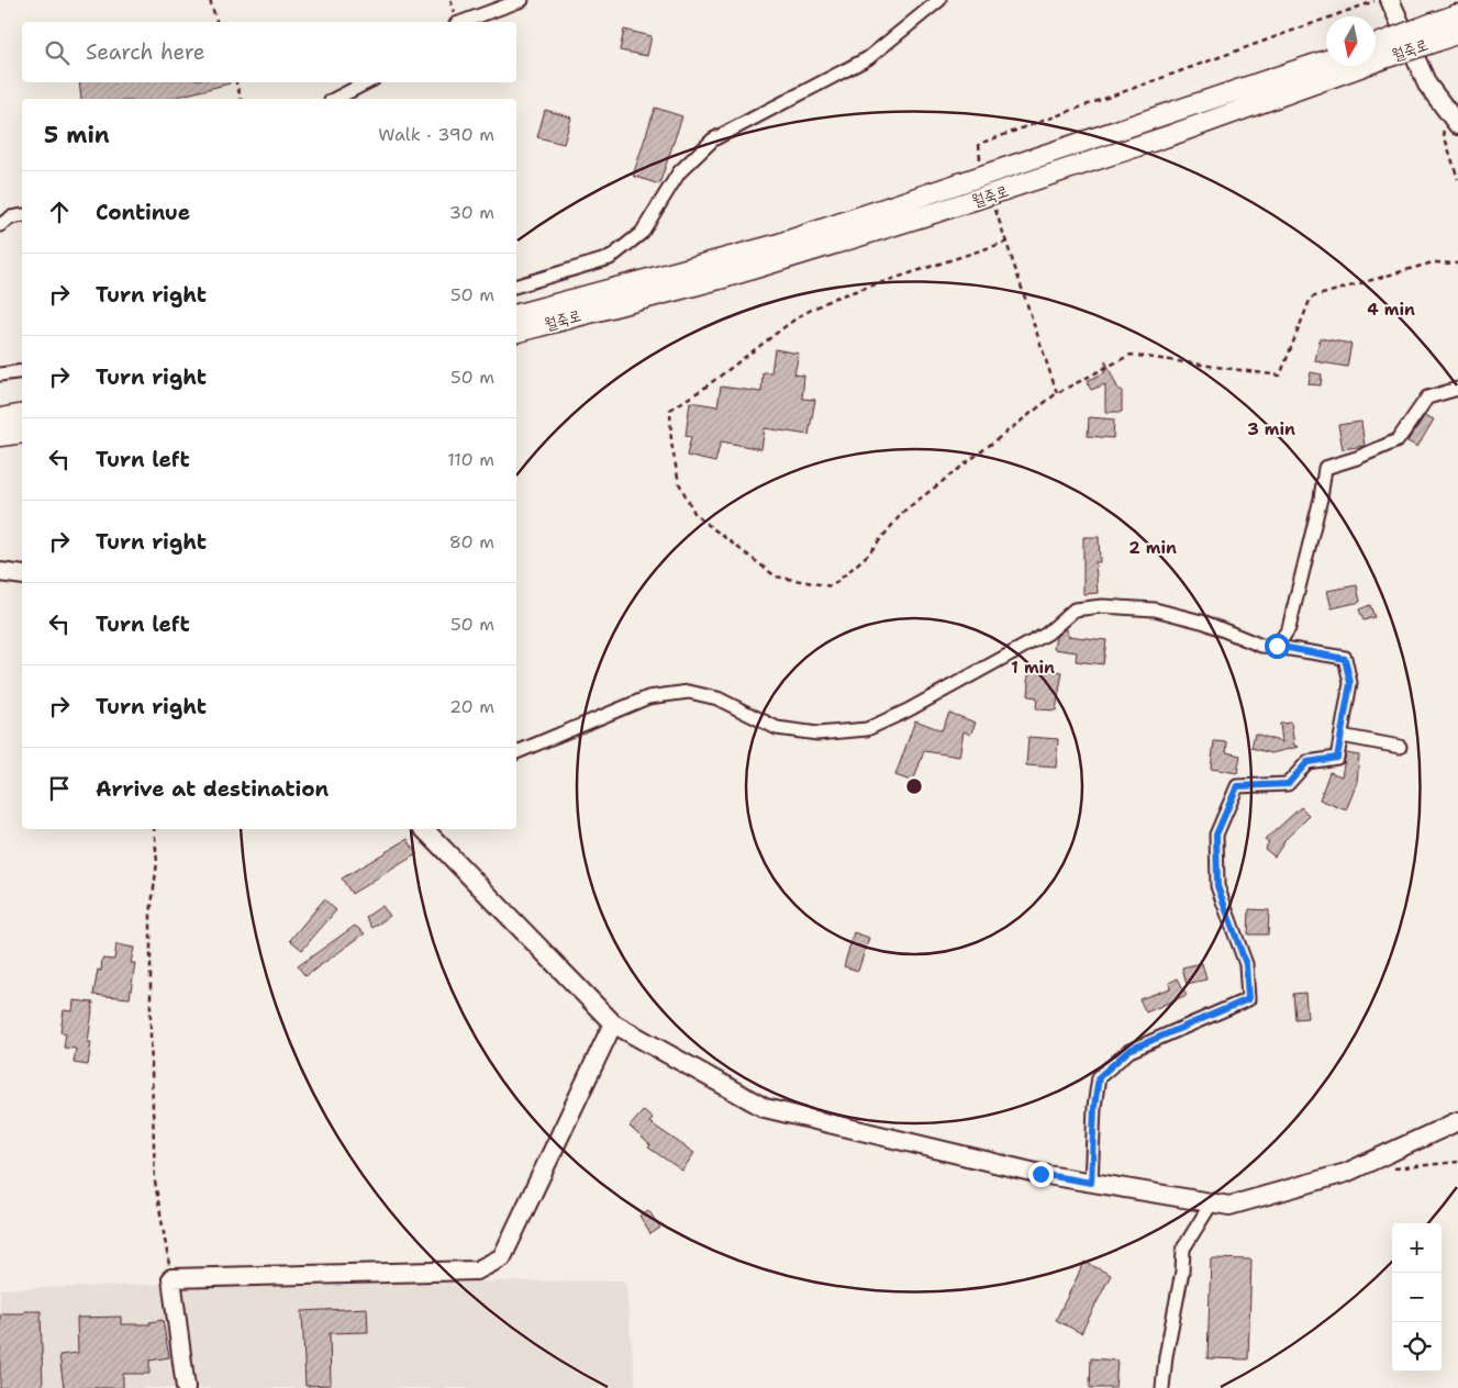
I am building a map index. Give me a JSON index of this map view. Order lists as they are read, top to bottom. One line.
{"streets":{"main road":["월죽로"]},"north":"bottom","page":{"search":"Search here","heading":["5 min","Walk · 390 m"],"list":[["Continue","30 m"],["Turn right","50 m"],["Turn right","50 m"],["Turn left","110 m"],["Turn right","80 m"],["Turn left","50 m"],["Turn right","20 m"],"Arrive at destination"],"map_buttons":["+","−"]},"rings":["4 min","3 min","2 min","1 min"]}
